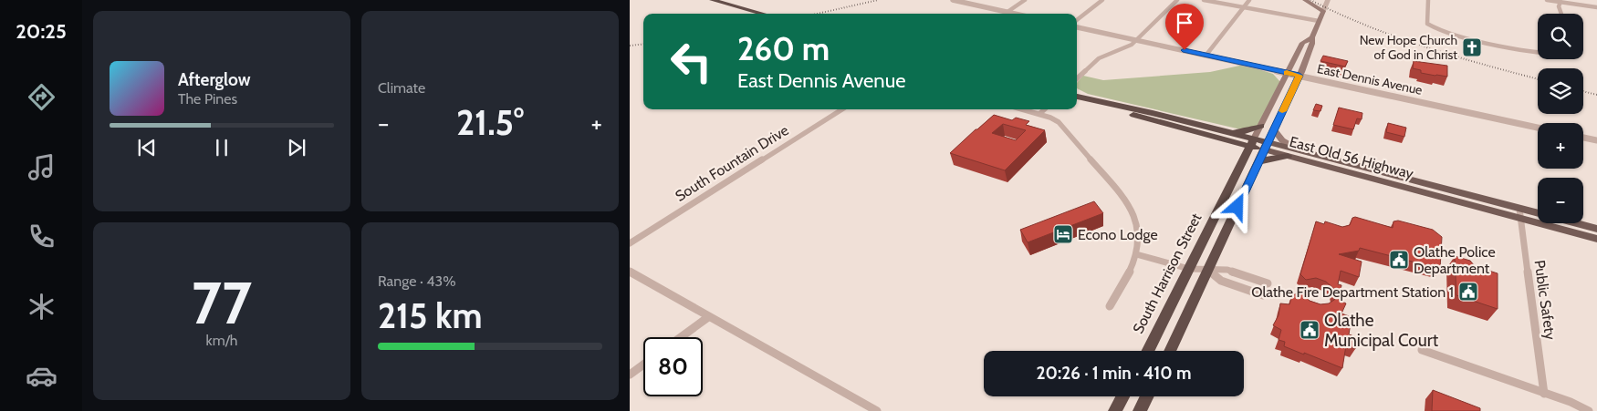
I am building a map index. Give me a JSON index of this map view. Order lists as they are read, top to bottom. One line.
{"streets":{"highway":["East Old 56 Highway","South Harrison Street"],"street":["East Dennis Avenue","South Fountain Drive","Public Safety"]},"crossings":[["East Dennis Avenue","South Harrison Street"],["East Old 56 Highway","South Harrison Street"],["East Old 56 Highway","Public Safety"]],"places":{"church":["New Hope Church of God in Christ"],"hotel":["Econo Lodge"],"public building":["Olathe Police Department","Olathe Fire Department Station 1","Olathe Municipal Court"]},"page":{"tabs":"20:25","tile":["Climate",["77","km/h"],["Range · 43%","215 km"]],"map_buttons":["+","−"],"turn":["260 m","East Dennis Avenue"],"song":["Afterglow","The Pines"],"heat":["−","21.5°","+"],"limit":"80","trip":"20:26 · 1 min · 410 m"}}
